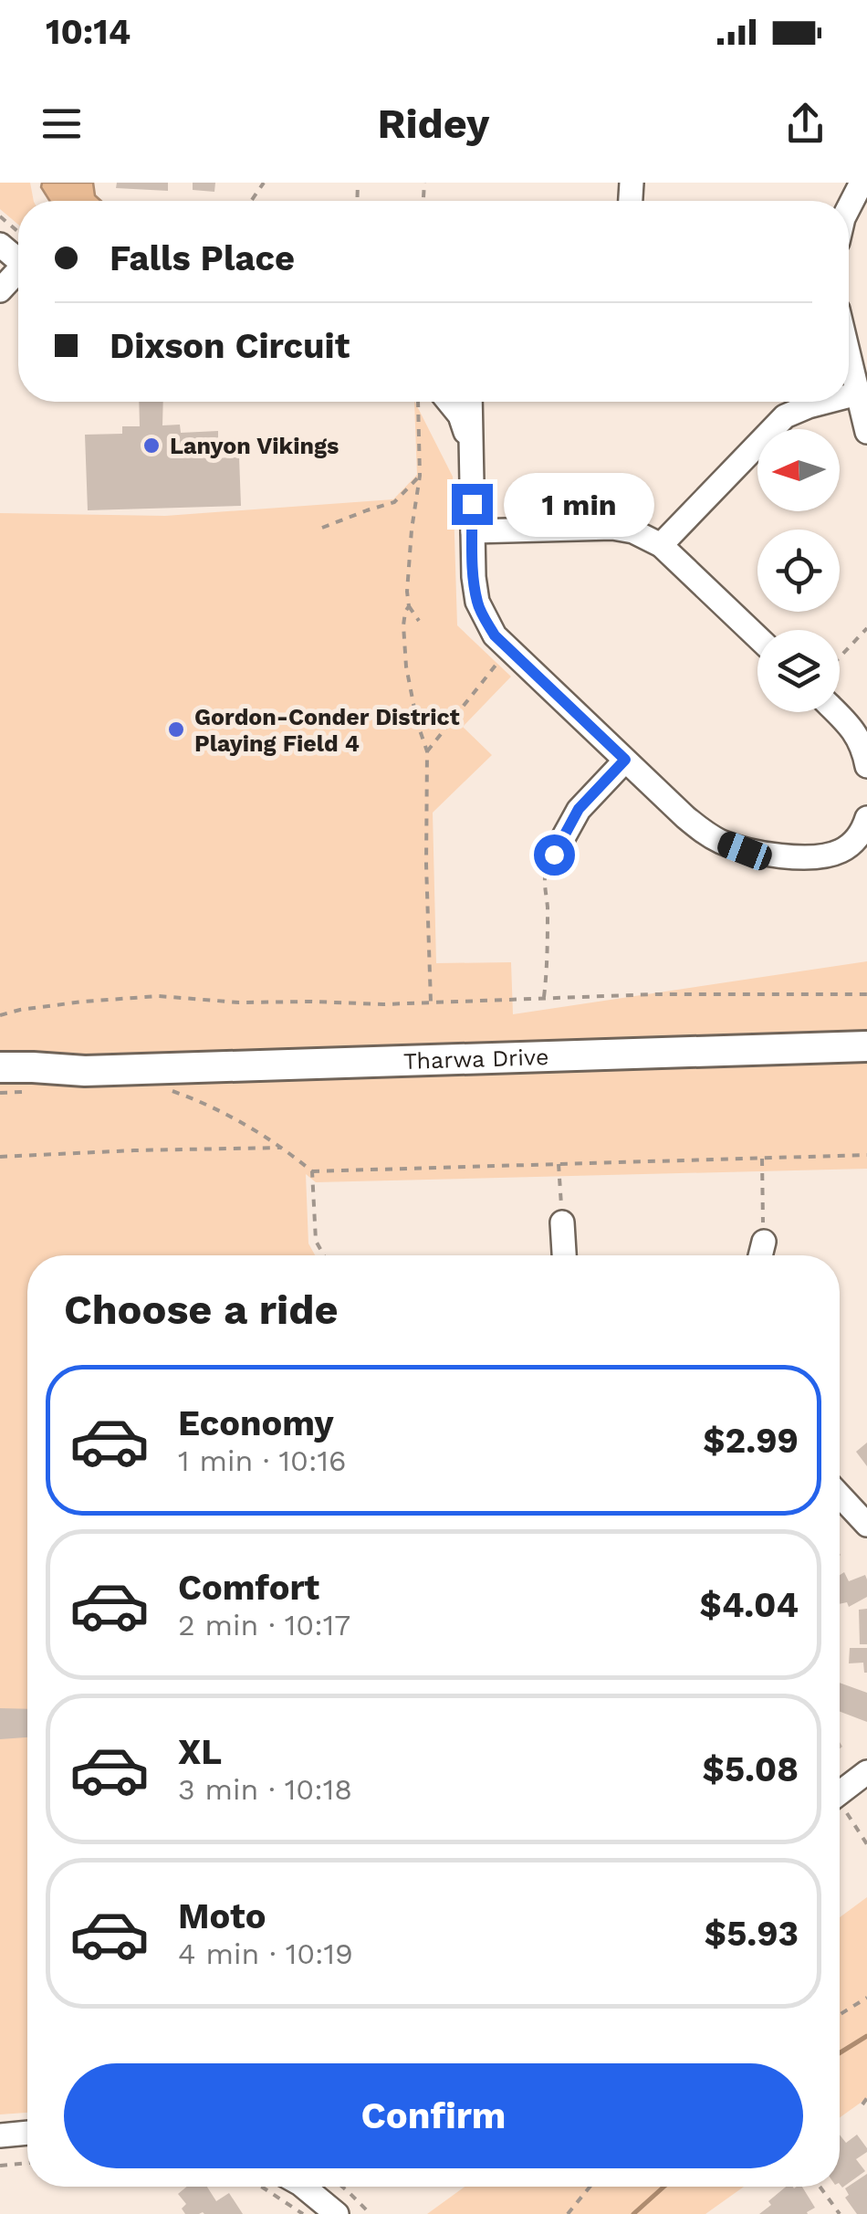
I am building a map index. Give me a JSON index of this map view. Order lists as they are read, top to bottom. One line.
{"streets":{"main road":["Tharwa Drive"]},"places":["Lanyon Vikings","Gordon-Conder District Playing Field 4"],"north":"left","page":{"status":"10:14","header":"Ridey","banner":["Falls Place","Dixson Circuit"],"bubble":"1 min","heading":"Choose a ride","list":[{"name":"Economy","note":"1 min · 10:16","value":"$2.99"},{"name":"Comfort","note":"2 min · 10:17","value":"$4.04"},{"name":"XL","note":"3 min · 10:18","value":"$5.08"},{"name":"Moto","note":"4 min · 10:19","value":"$5.93"}],"buttons":"Confirm"}}
